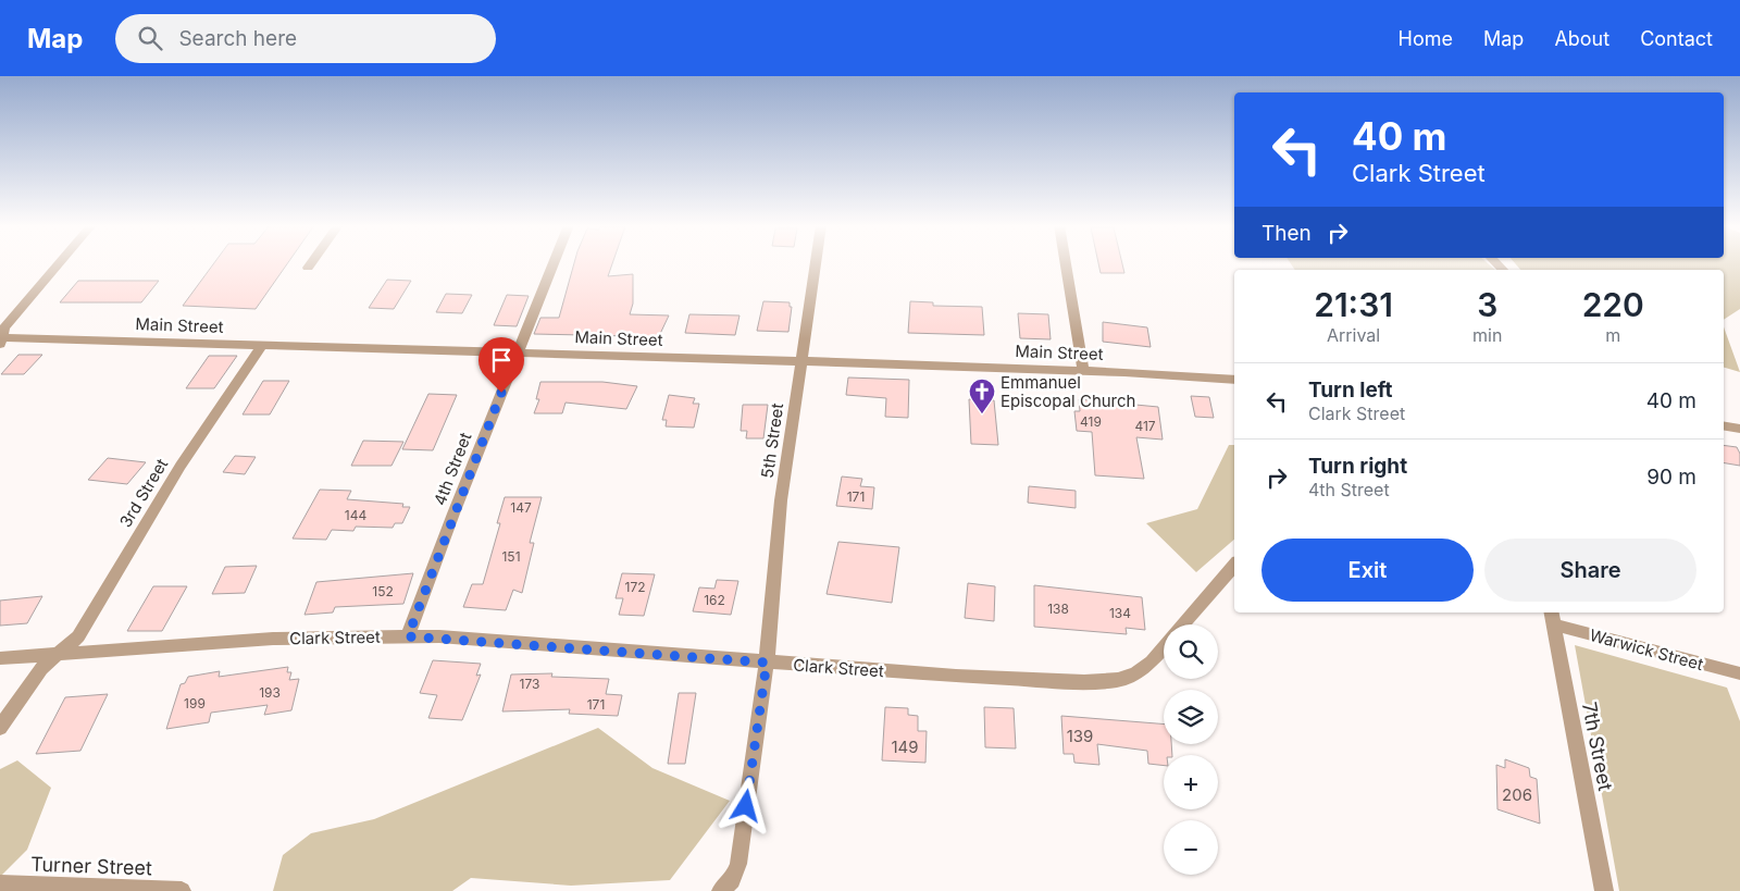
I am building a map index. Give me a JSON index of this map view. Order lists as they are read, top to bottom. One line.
{"streets":{"street":["Main Street","5th Street","4th Street","3rd Street","Clark Street","Warwick Street","7th Street","Turner Street"]},"crossings":[["Main Street","5th Street"],["Main Street","4th Street"],["Main Street","3rd Street"],["5th Street","Clark Street"],["4th Street","Clark Street"],["3rd Street","Clark Street"],["Warwick Street","7th Street"]],"places":{"church":["Emmanuel Episcopal Church"]},"house_numbers":["419","417","171","147","144","151","172","152","162","138","134","173","193","199","171","139","149","206"],"page":{"header":"Map","search":"Search here","nav":["Home","Map","About","Contact"],"turn":["40 m","Clark Street"],"then":"Then","eta":["21:31","Arrival","3","min","220","m"],"list":[{"name":"Turn left","note":"Clark Street","value":"40 m"},{"name":"Turn right","note":"4th Street","value":"90 m"}],"buttons":["Exit","Share"],"map_buttons":["+","−"]}}
